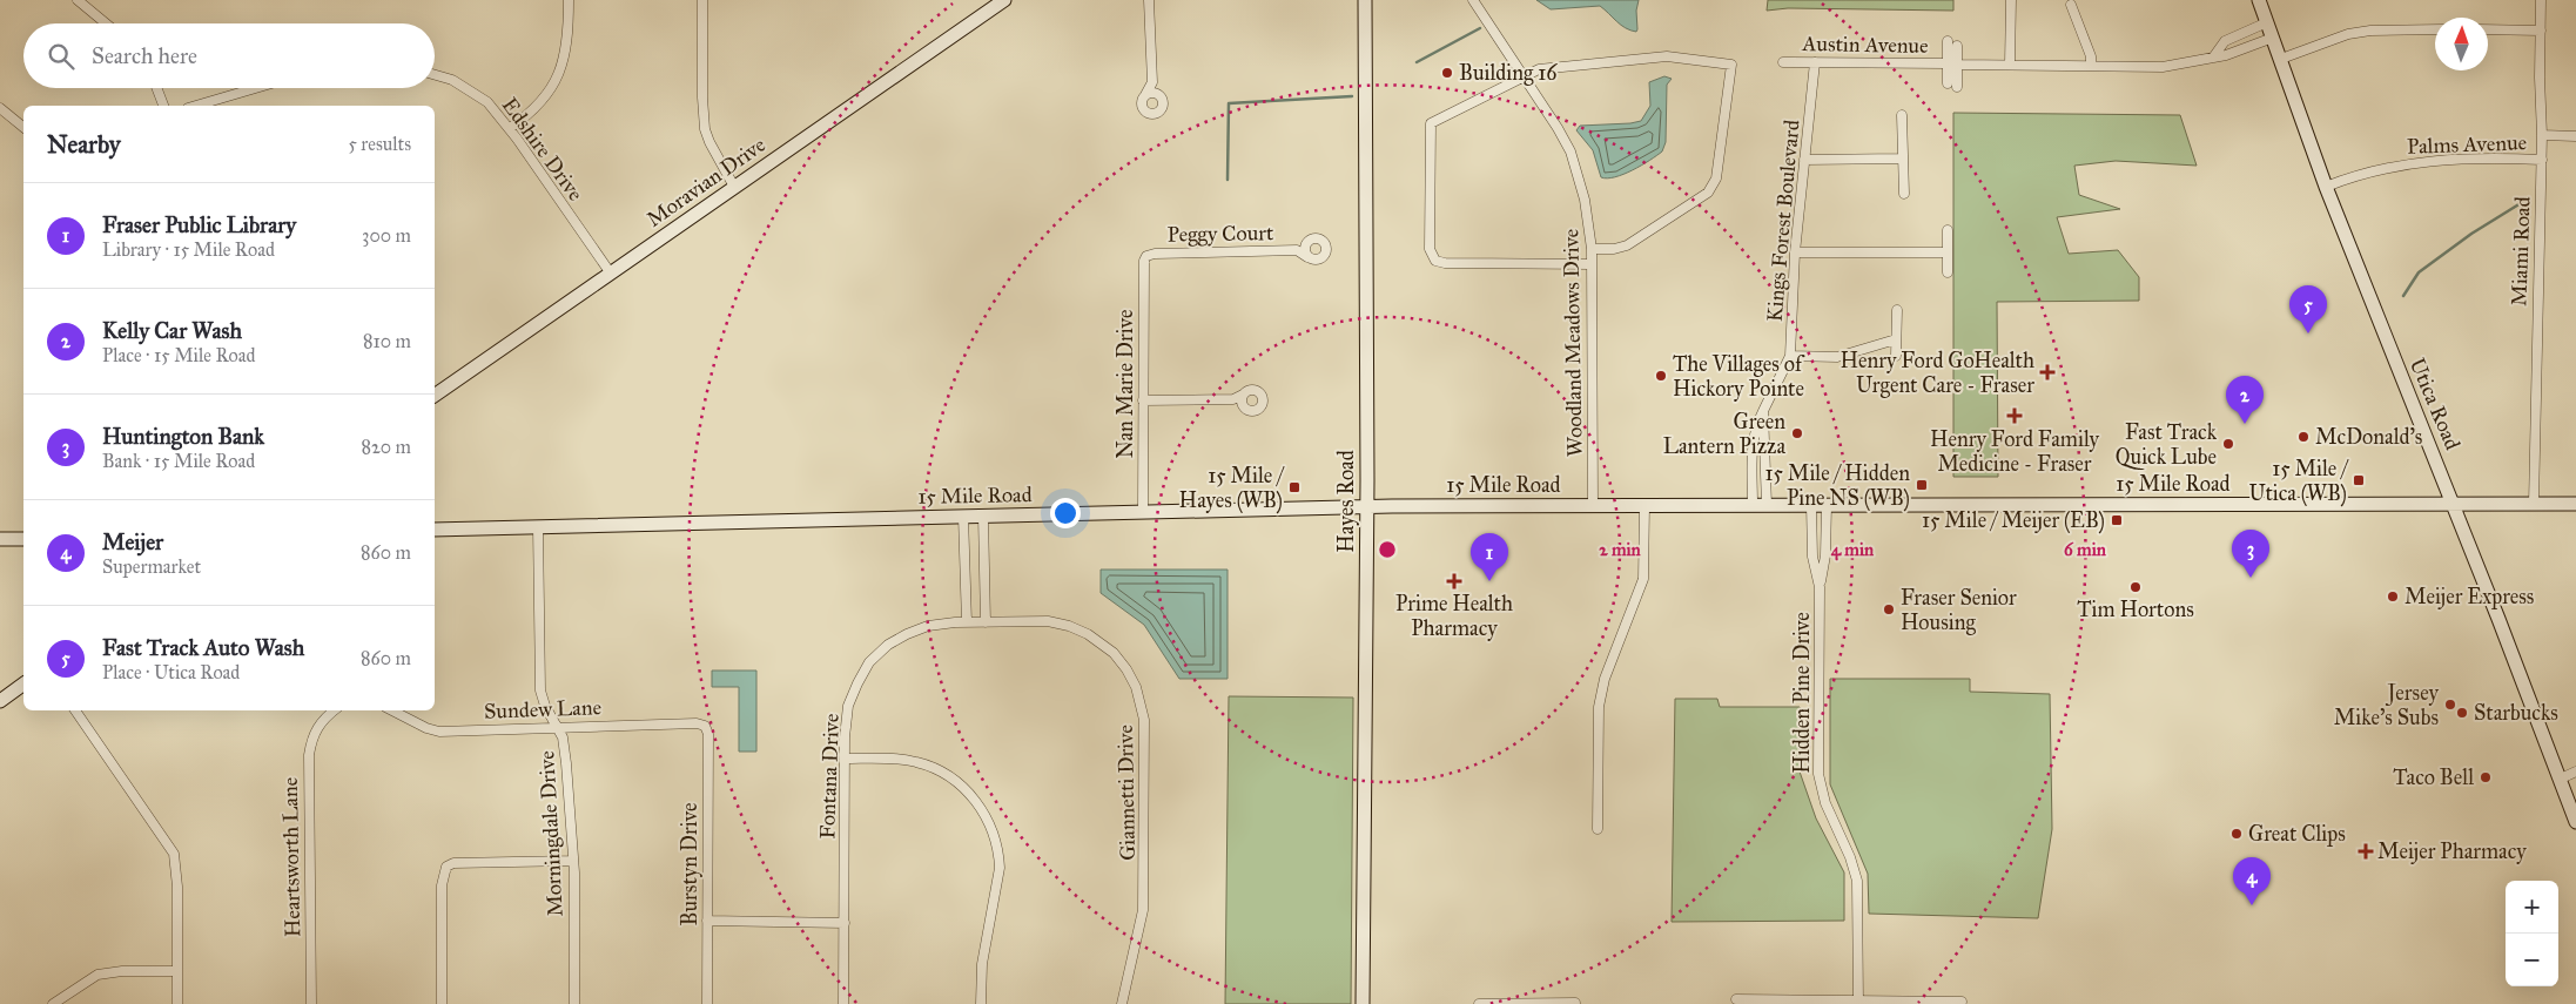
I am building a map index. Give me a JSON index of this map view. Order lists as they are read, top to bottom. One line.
{"streets":{"main road":["Moravian Drive","Utica Road","15 Mile Road","Hayes Road"],"street":["Austin Avenue","Palms Avenue","Edshire Drive","Kings Forest Boulevard","Peggy Court","Miami Road","Woodland Meadows Drive","Nan Marie Drive","Hidden Pine Drive","Sundew Lane","Fontana Drive","Giannetti Drive","Morningdale Drive","Heartsworth Lane","Burstyn Drive"]},"crossings":[["Austin Avenue","Kings Forest Boulevard"],["Austin Avenue","Utica Road"],["Palms Avenue","Miami Road"],["Palms Avenue","Utica Road"],["Edshire Drive","Moravian Drive"],["Kings Forest Boulevard","15 Mile Road"],["Peggy Court","Nan Marie Drive"],["Miami Road","15 Mile Road"],["Woodland Meadows Drive","15 Mile Road"],["Nan Marie Drive","15 Mile Road"],["Utica Road","15 Mile Road"],["15 Mile Road","Hayes Road"],["15 Mile Road","Hidden Pine Drive"],["15 Mile Road","Morningdale Drive"],["Sundew Lane","Morningdale Drive"],["Sundew Lane","Burstyn Drive"],["Fontana Drive","Giannetti Drive"]],"places":{"other":["Building 16","The Villages of Hickory Pointe","Green Lantern Pizza","McDonald's","Fast Track Quick Lube","Tim Hortons","Meijer Express","Fraser Senior Housing","Jersey Mike's Subs","Starbucks","Taco Bell","Great Clips"],"health":["Henry Ford GoHealth Urgent Care - Fraser","Henry Ford Family Medicine - Fraser","Prime Health Pharmacy","Meijer Pharmacy"],"transit":["15 Mile / Utica (WB)","15 Mile / Hidden Pine NS (WB)","15 Mile / Hayes (WB)","15 Mile / Meijer (EB)"]},"north":"top","page":{"search":"Search here","heading":["Nearby","5 results"],"list":[{"mark":"1","name":"Fraser Public Library","note":"Library · 15 Mile Road","value":"300 m"},{"mark":"2","name":"Kelly Car Wash","note":"Place · 15 Mile Road","value":"810 m"},{"mark":"3","name":"Huntington Bank","note":"Bank · 15 Mile Road","value":"820 m"},{"mark":"4","name":"Meijer","note":"Supermarket","value":"860 m"},{"mark":"5","name":"Fast Track Auto Wash","note":"Place · Utica Road","value":"860 m"}],"pins":["5","2","3","1","4"],"map_buttons":["+","−"]},"rings":["2 min","4 min","6 min"]}
